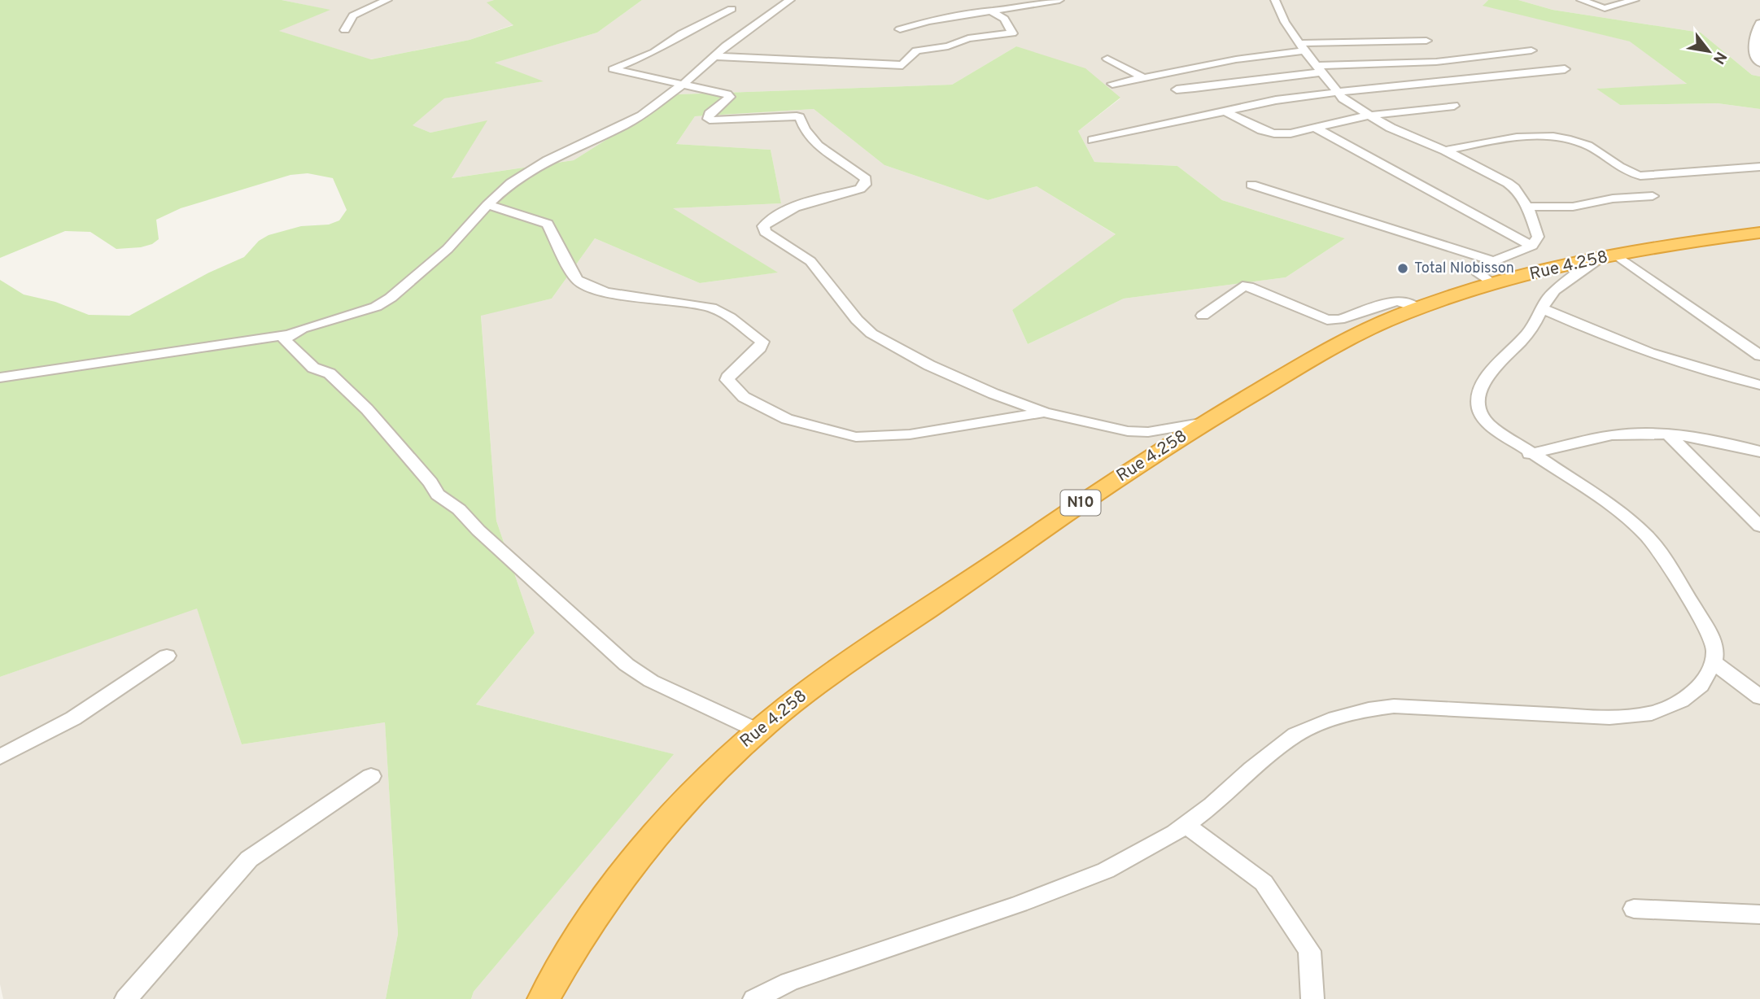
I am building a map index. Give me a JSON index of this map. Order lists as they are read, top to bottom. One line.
{"streets":{"highway":["Rue 4.258","N10"]},"places":["Total Nlobisson"],"north":"bottom right"}
